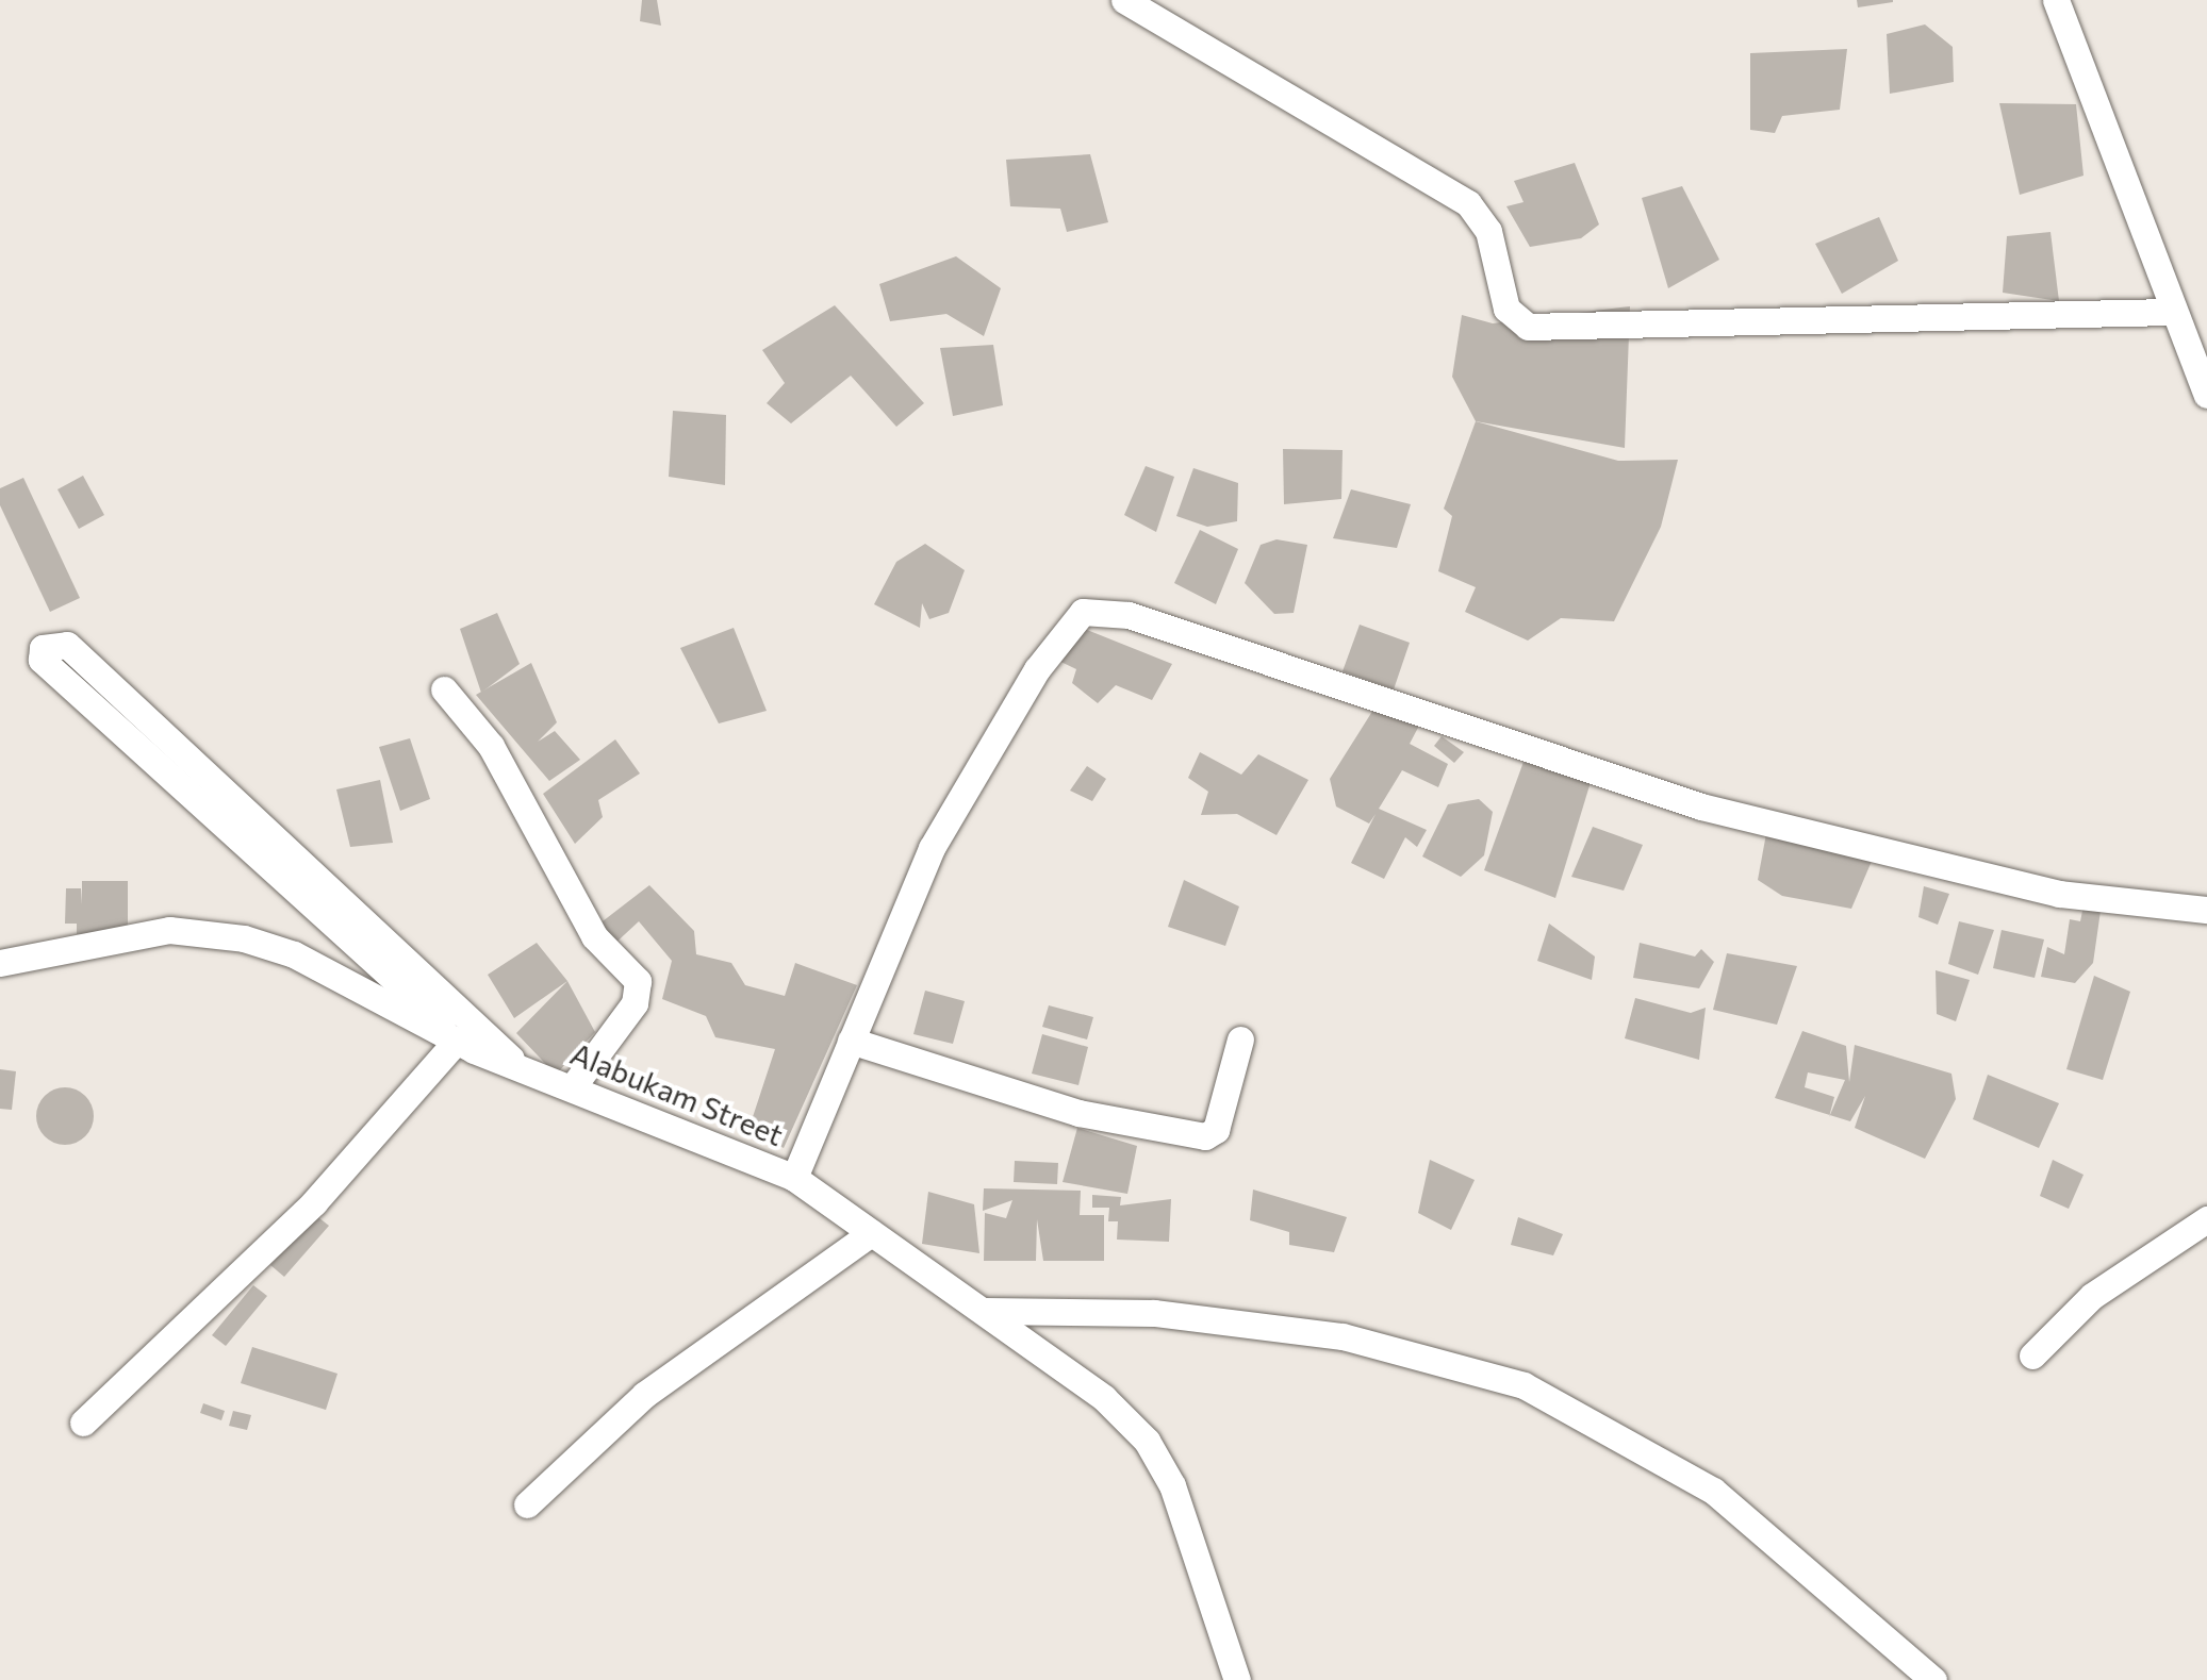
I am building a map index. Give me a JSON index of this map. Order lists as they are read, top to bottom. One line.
{"streets":{"street":["Alabukam Street"]}}
